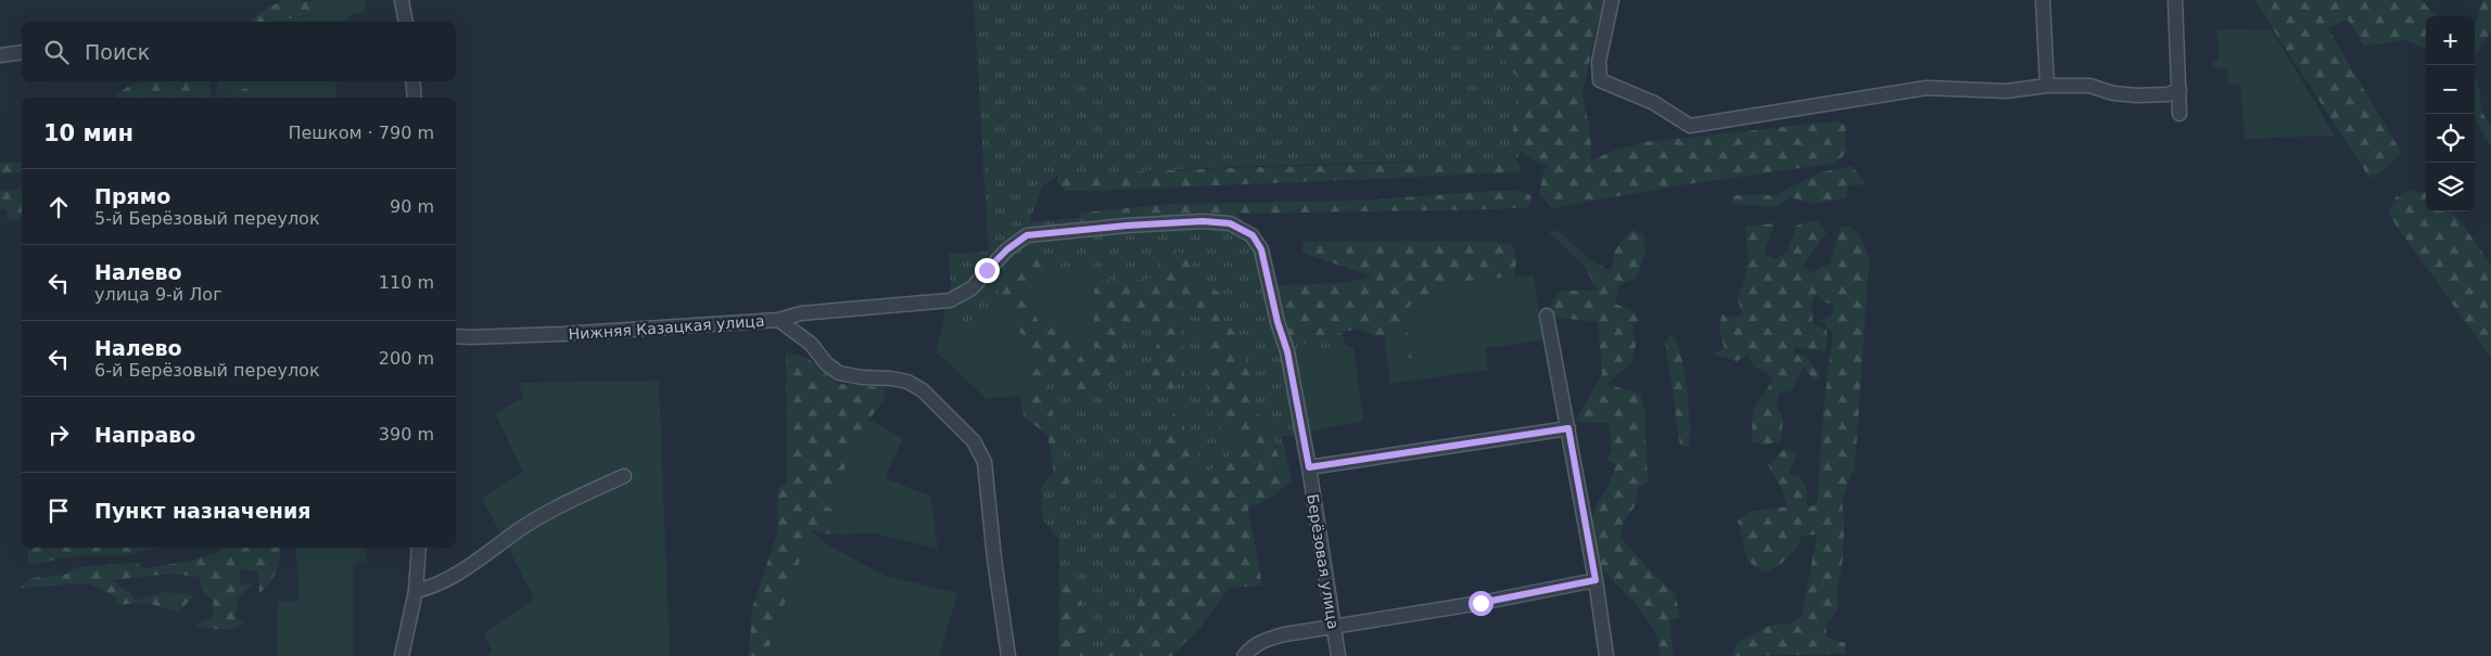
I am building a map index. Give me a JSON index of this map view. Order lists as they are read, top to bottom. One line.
{"streets":{"street":["Нижняя Казацкая улица","Берёзовая улица"]},"crossings":[["Нижняя Казацкая улица","Берёзовая улица"]],"page":{"map_buttons":["+","−"],"search":"Поиск","heading":["10 мин","Пешком · 790 m"],"list":[["Прямо","5-й Берёзовый переулок","90 m"],["Налево","улица 9-й Лог","110 m"],["Налево","6-й Берёзовый переулок","200 m"],["Направо","390 m"],"Пункт назначения"]}}
